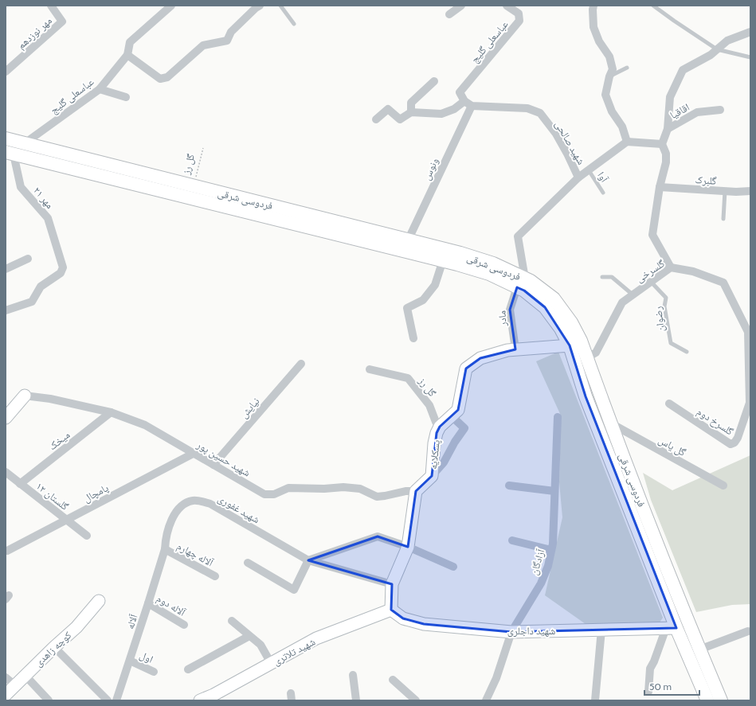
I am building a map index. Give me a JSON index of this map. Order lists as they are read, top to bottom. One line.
{"streets":{"main road":["فردوسی شرقی"],"street":["مهر نوزدهم","عباسعلی گلیج","اقاقیا","شهید صالحی","گل رز","ونوس","گلبرک","مهر ۲۱","گلسرخی","مادر","نیایش","گلسرخ دوم","میخک","گل یاس","پسکلایه","شهید حسین پور","پامچال","گلستان ۱۲","شهید غفوری","آلاله چهارم","آزادگان","آلاله دوم","آلاله","شهید داجلری","کوچه زاهدی","شهید تلاتری","اول"],"lane":["آوا","رضوان"]},"crossings":[["عباسعلی گلیج","شهید صالحی"],["عباسعلی گلیج","ونوس"],["عباسعلی گلیج","فردوسی شرقی"],["شهید صالحی","ونوس"],["شهید صالحی","آوا"],["شهید صالحی","فردوسی شرقی"],["شهید صالحی","مادر"],["گل رز","فردوسی شرقی"],["گل رز","پسکلایه"],["ونوس","فردوسی شرقی"],["مهر ۲۱","فردوسی شرقی"],["فردوسی شرقی","گلسرخی"],["فردوسی شرقی","مادر"],["فردوسی شرقی","گل یاس"],["فردوسی شرقی","پسکلایه"],["فردوسی شرقی","شهید داجلری"],["گلسرخی","رضوان"],["گلسرخی","گلسرخ دوم"],["مادر","پسکلایه"],["نیایش","شهید حسین پور"],["میخک","شهید حسین پور"],["میخک","گلستان ۱۲"],["پسکلایه","شهید حسین پور"],["شهید حسین پور","پامچال"],["پامچال","گلستان ۱۲"],["شهید غفوری","آلاله چهارم"],["شهید غفوری","آلاله"],["آلاله چهارم","آلاله"],["آزادگان","شهید داجلری"],["آلاله دوم","آلاله"],["آلاله","اول"],["شهید داجلری","شهید تلاتری"]],"scale_bar":"50 m"}
